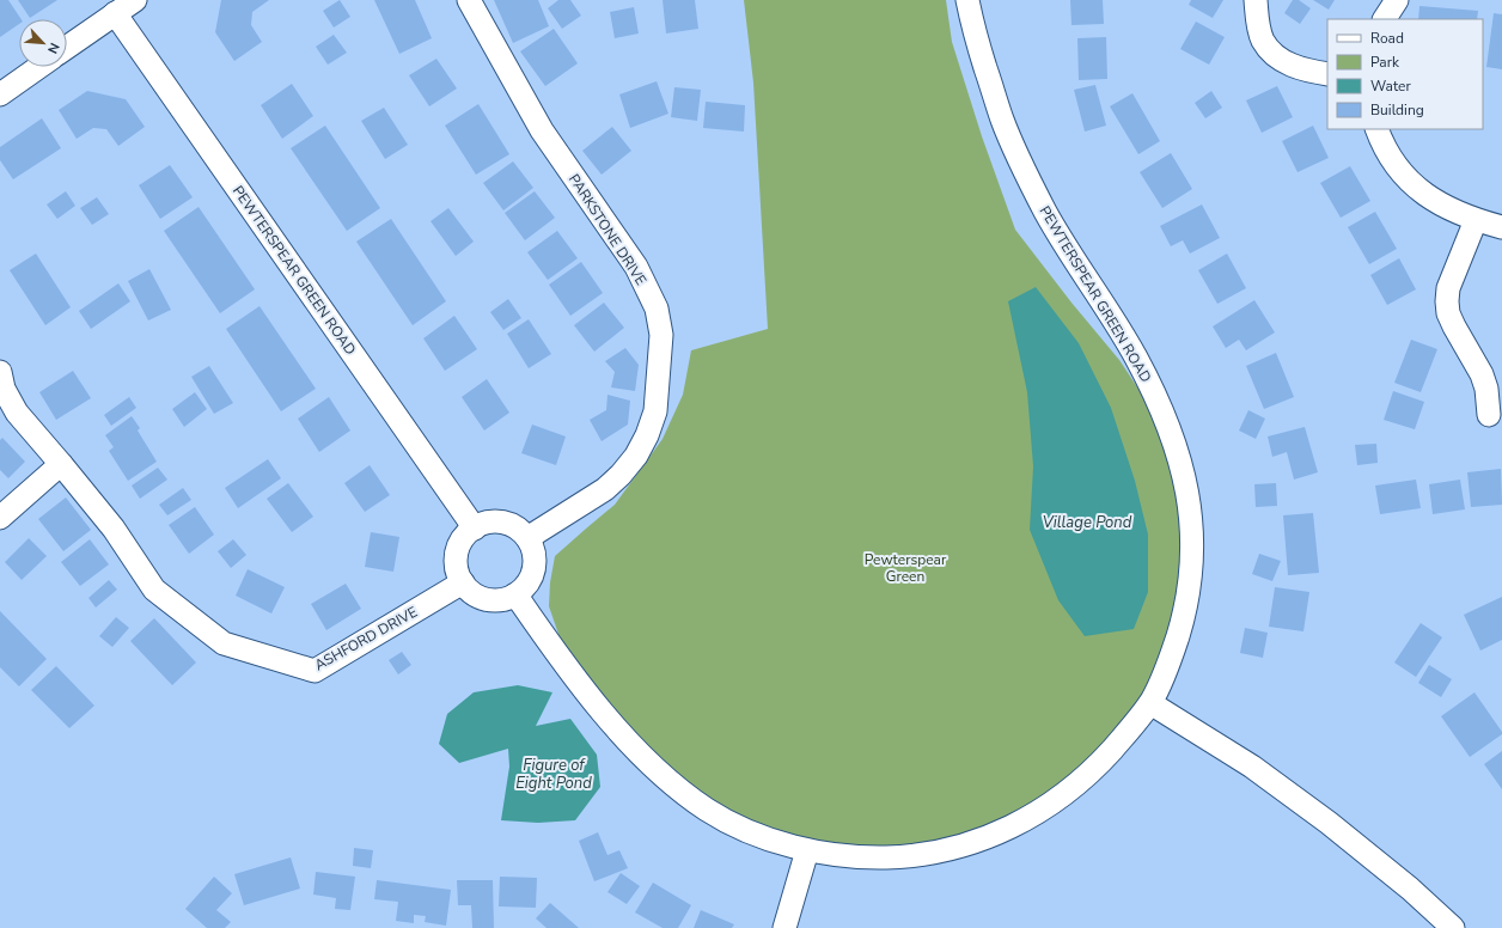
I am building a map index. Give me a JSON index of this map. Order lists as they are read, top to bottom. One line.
{"streets":{"street":["PARKSTONE DRIVE","PEWTERSPEAR GREEN ROAD","ASHFORD DRIVE"]},"crossings":[["PARKSTONE DRIVE","PEWTERSPEAR GREEN ROAD"],["PARKSTONE DRIVE","ASHFORD DRIVE"],["PEWTERSPEAR GREEN ROAD","ASHFORD DRIVE"]],"water":["Village Pond","Figure of Eight Pond"],"parks":["Pewterspear Green"],"legend":["Road","Park","Water","Building"],"north":"bottom right"}
